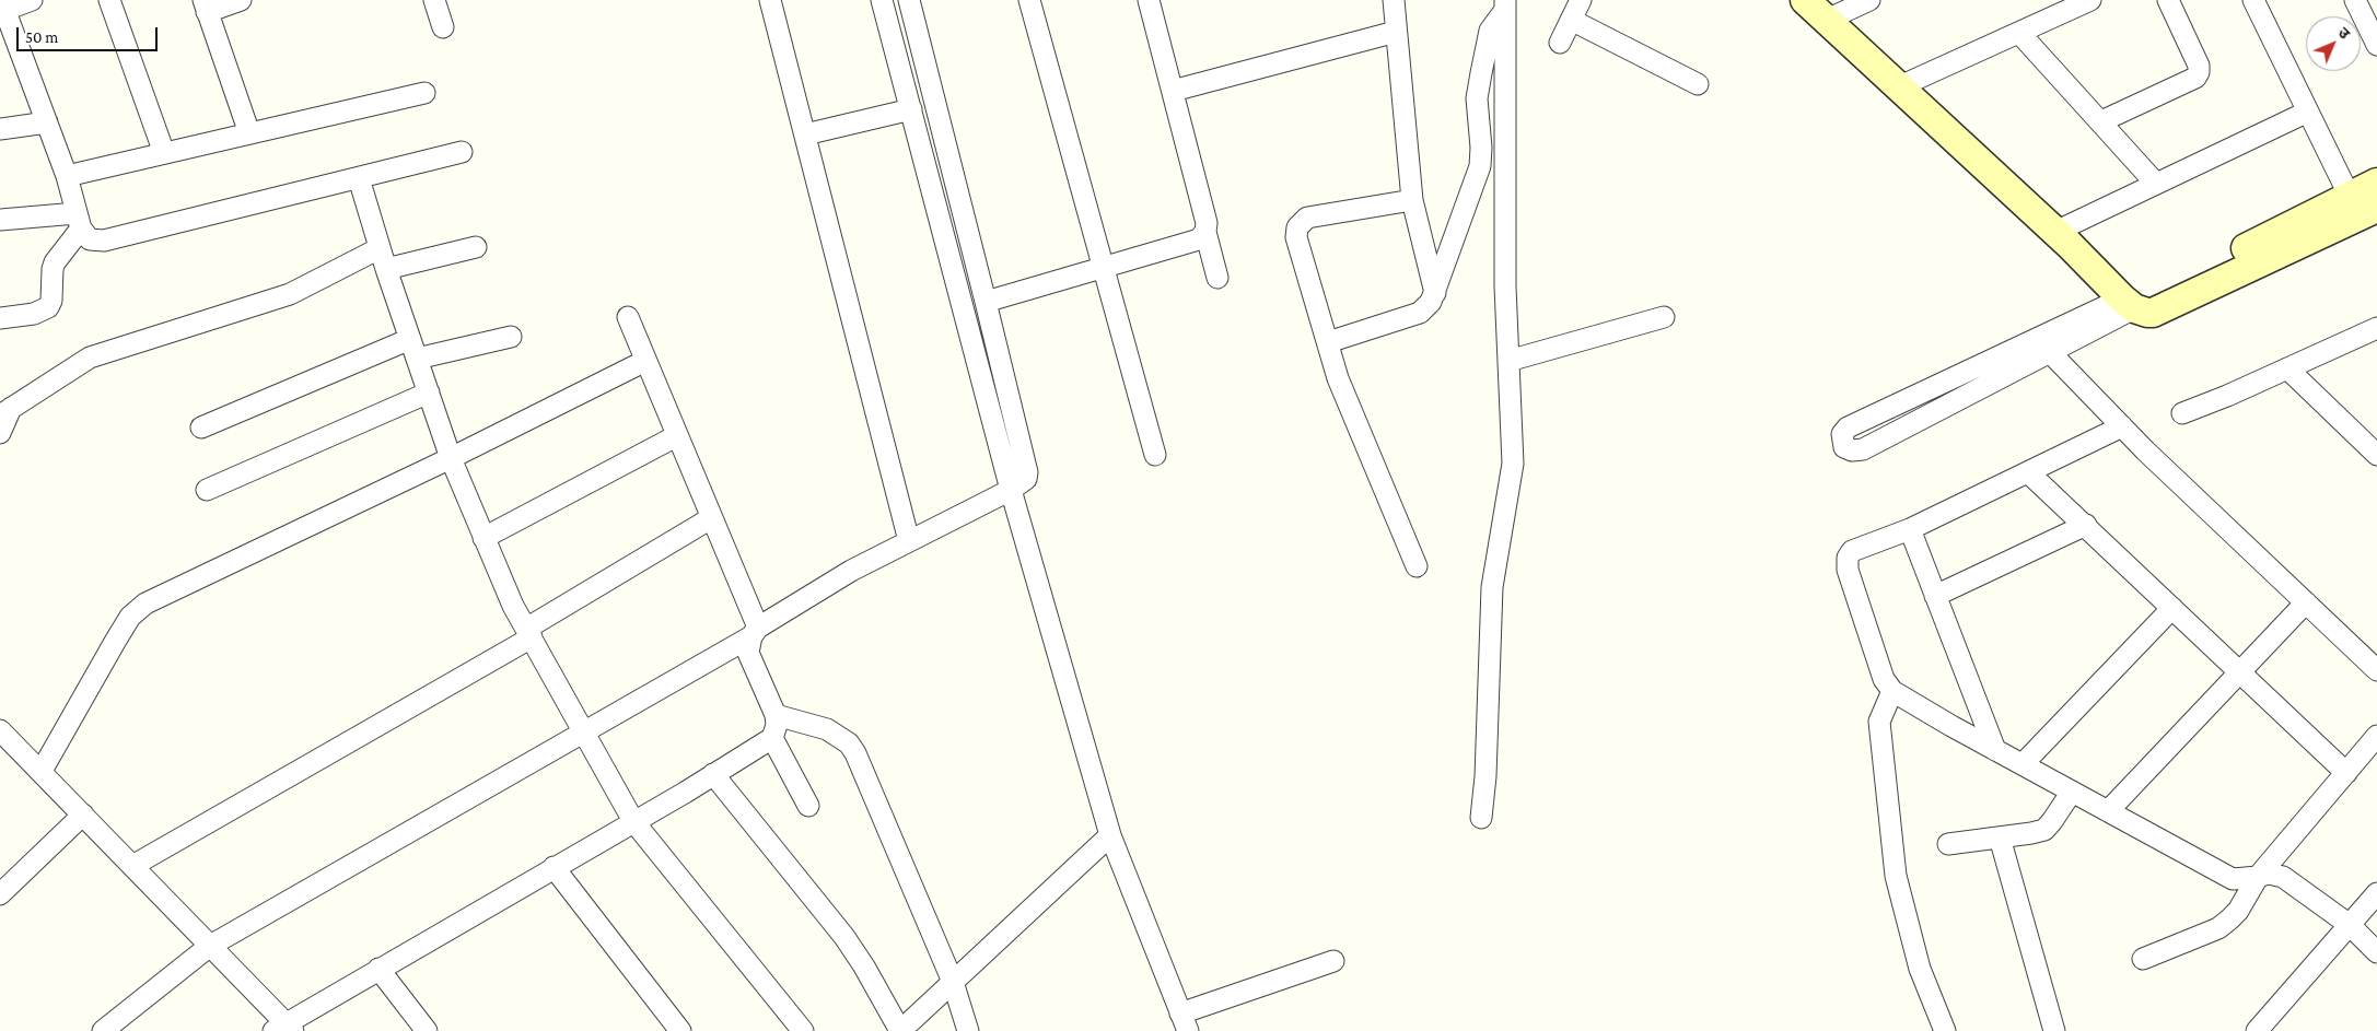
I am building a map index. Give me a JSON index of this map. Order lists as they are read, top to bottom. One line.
{"scale_bar":"50 m","north":"top right"}
